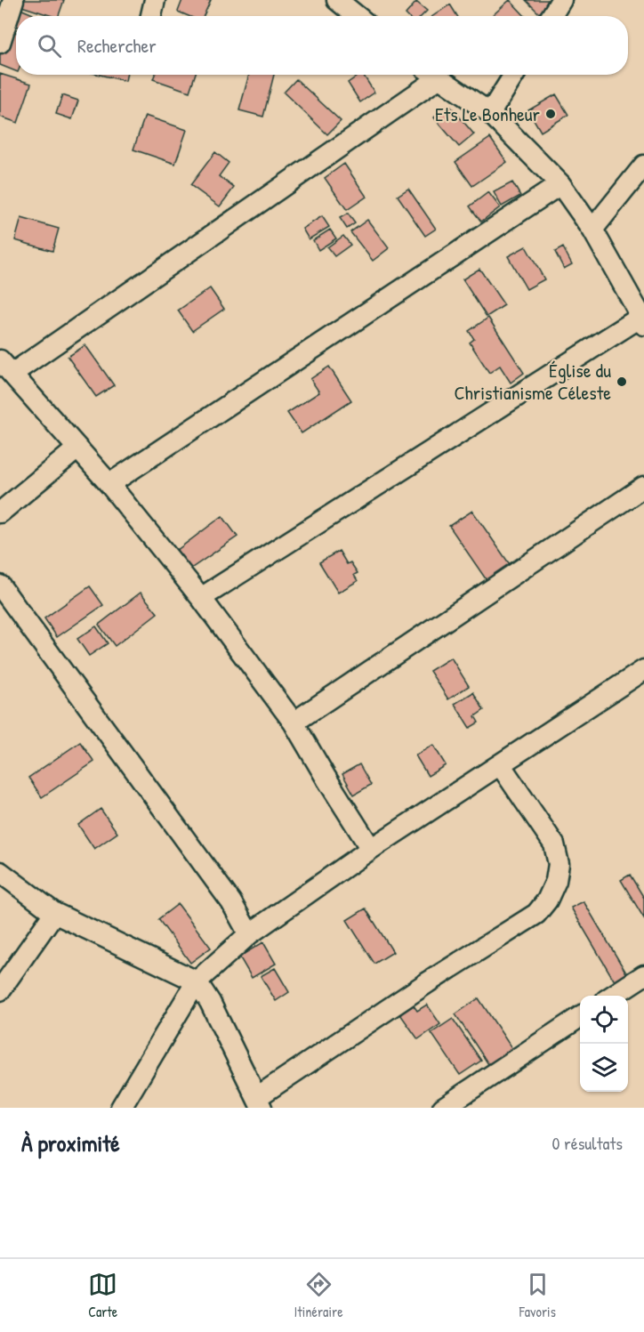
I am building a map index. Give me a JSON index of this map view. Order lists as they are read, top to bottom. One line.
{"places":["Ets Le Bonheur","Église du Christianisme Céleste"],"page":{"search":"Rechercher","heading":["À proximité","0 résultats"],"nav":["Carte","Itinéraire","Favoris"]}}
